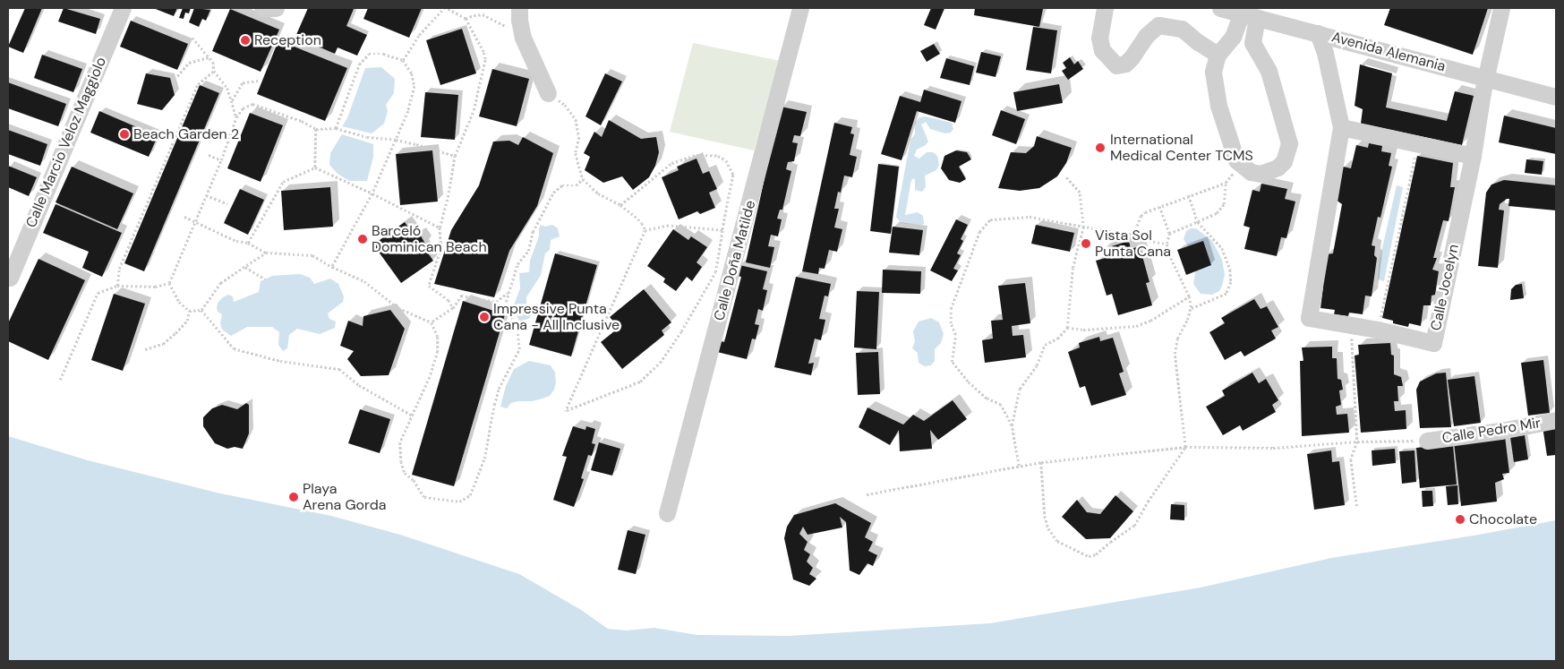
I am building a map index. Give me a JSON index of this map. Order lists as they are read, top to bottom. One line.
{"streets":{"street":["Avenida Alemania","Calle Marcio Veloz Maggiolo","Calle Doña Matilde","Calle Jocelyn","Calle Pedro Mir"]},"crossings":[["Avenida Alemania","Calle Jocelyn"]],"places":["Reception","Beach Garden 2","International Medical Center TCMS","Barceló Dominican Beach","Vista Sol Punta Cana","Impressive Punta Cana - All Inclusive","Playa Arena Gorda","Chocolate"]}
